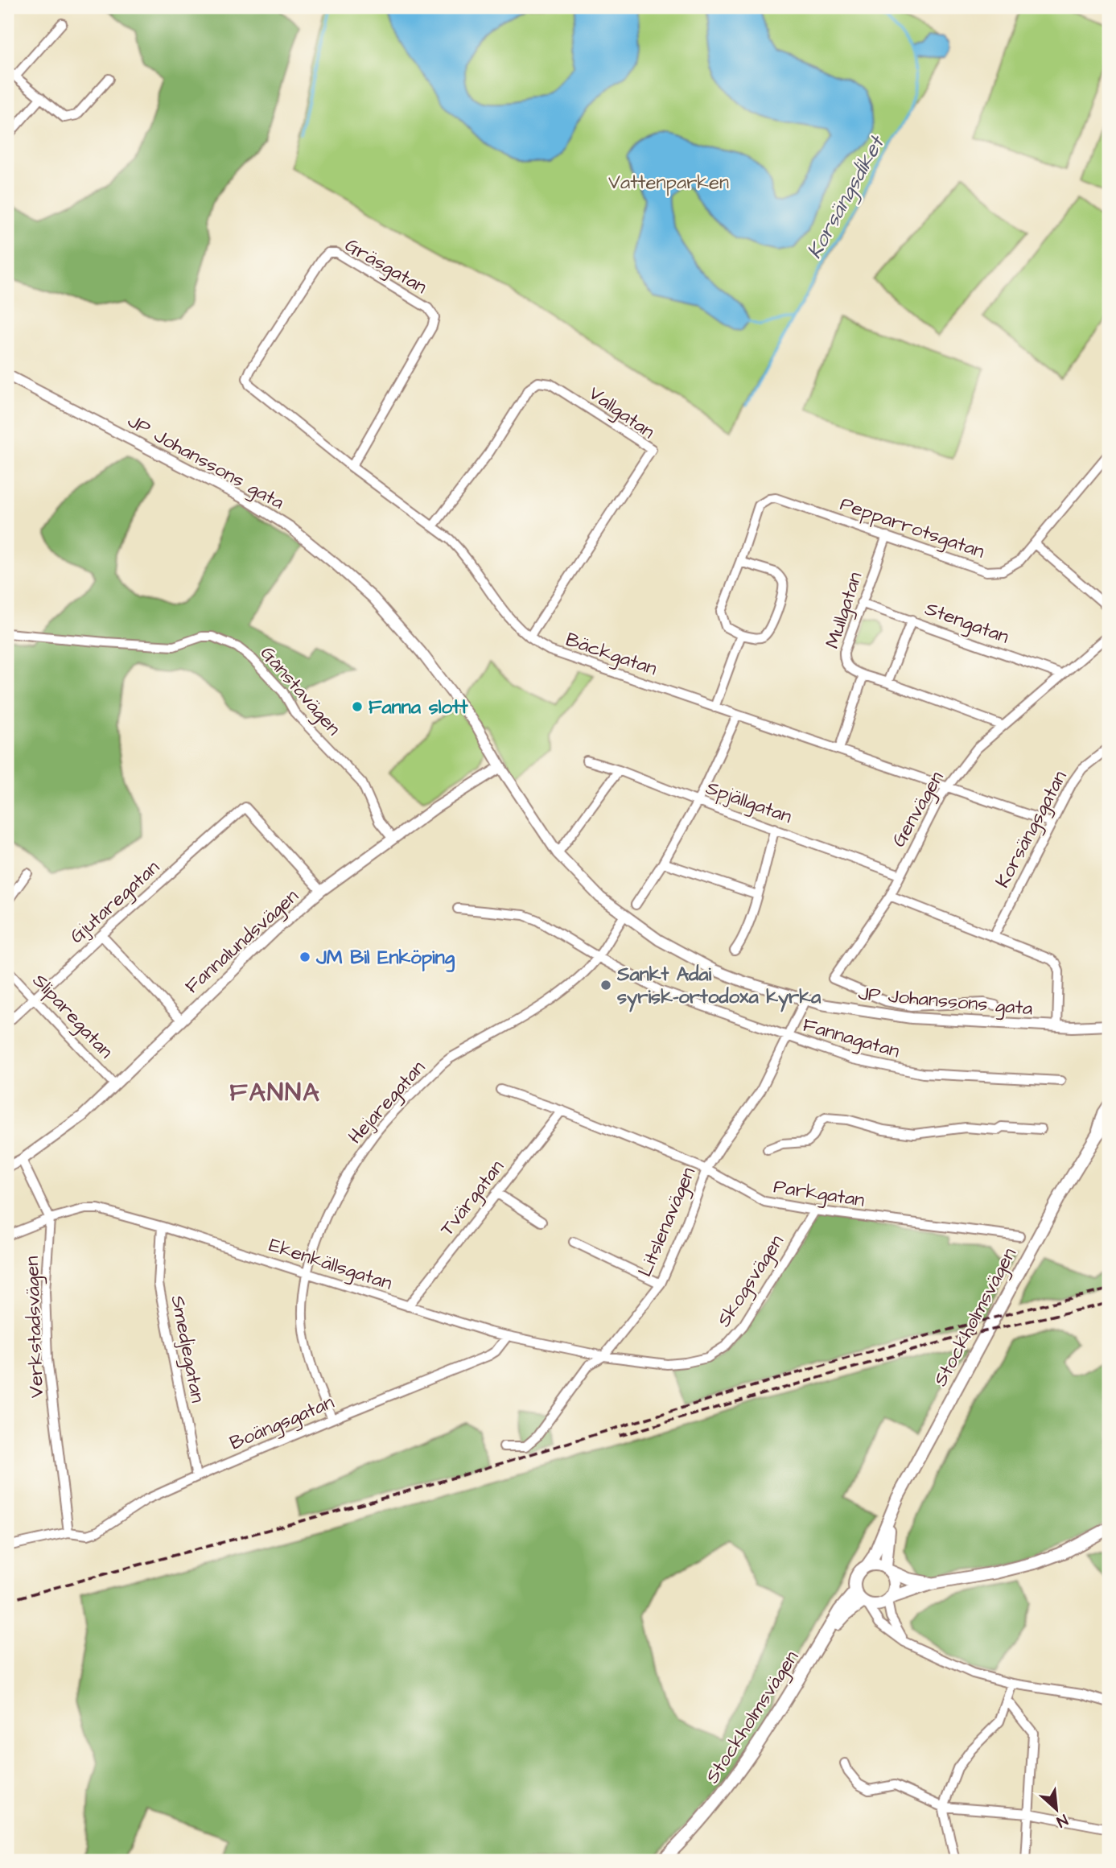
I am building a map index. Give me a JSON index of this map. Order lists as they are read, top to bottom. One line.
{"streets":{"main road":["Stockholmsvägen"],"street":["Gräsgatan","Vallgatan","JP Johanssons gata","Pepparrotsgatan","Mullgatan","Stengatan","Bäckgatan","Gånstavägen","Spjällgatan","Genvägen","Korsängsgatan","Gjutaregatan","Fannalundsvägen","Sliparegatan","Fannagatan","Hejaregatan","Parkgatan","Tvärgatan","Litslenavägen","Ekenkällsgatan","Skogsvägen","Verkstadsvägen","Smedjegatan","Boängsgatan"]},"crossings":[["Gräsgatan","Bäckgatan"],["Vallgatan","Bäckgatan"],["JP Johanssons gata","Fannalundsvägen"],["JP Johanssons gata","Hejaregatan"],["JP Johanssons gata","Litslenavägen"],["Pepparrotsgatan","Mullgatan"],["Mullgatan","Stengatan"],["Stengatan","Genvägen"],["Bäckgatan","Genvägen"],["Bäckgatan","Korsängsgatan"],["Gånstavägen","Fannalundsvägen"],["Spjällgatan","Genvägen"],["Gjutaregatan","Fannalundsvägen"],["Gjutaregatan","Sliparegatan"],["Fannalundsvägen","Sliparegatan"],["Fannalundsvägen","Verkstadsvägen"],["Fannagatan","Hejaregatan"],["Fannagatan","Litslenavägen"],["Hejaregatan","Ekenkällsgatan"],["Hejaregatan","Boängsgatan"],["Parkgatan","Tvärgatan"],["Parkgatan","Litslenavägen"],["Parkgatan","Skogsvägen"],["Tvärgatan","Ekenkällsgatan"],["Litslenavägen","Ekenkällsgatan"],["Litslenavägen","Skogsvägen"],["Ekenkällsgatan","Skogsvägen"],["Ekenkällsgatan","Verkstadsvägen"],["Ekenkällsgatan","Smedjegatan"],["Ekenkällsgatan","Boängsgatan"],["Verkstadsvägen","Boängsgatan"],["Smedjegatan","Boängsgatan"]],"districts":["FANNA"],"water":["Korsängsdiket"],"parks":["Vattenparken"],"places":["Fanna slott","JM Bil Enköping","Sankt Adai syrisk-ortodoxa kyrka"],"north":"bottom right"}
